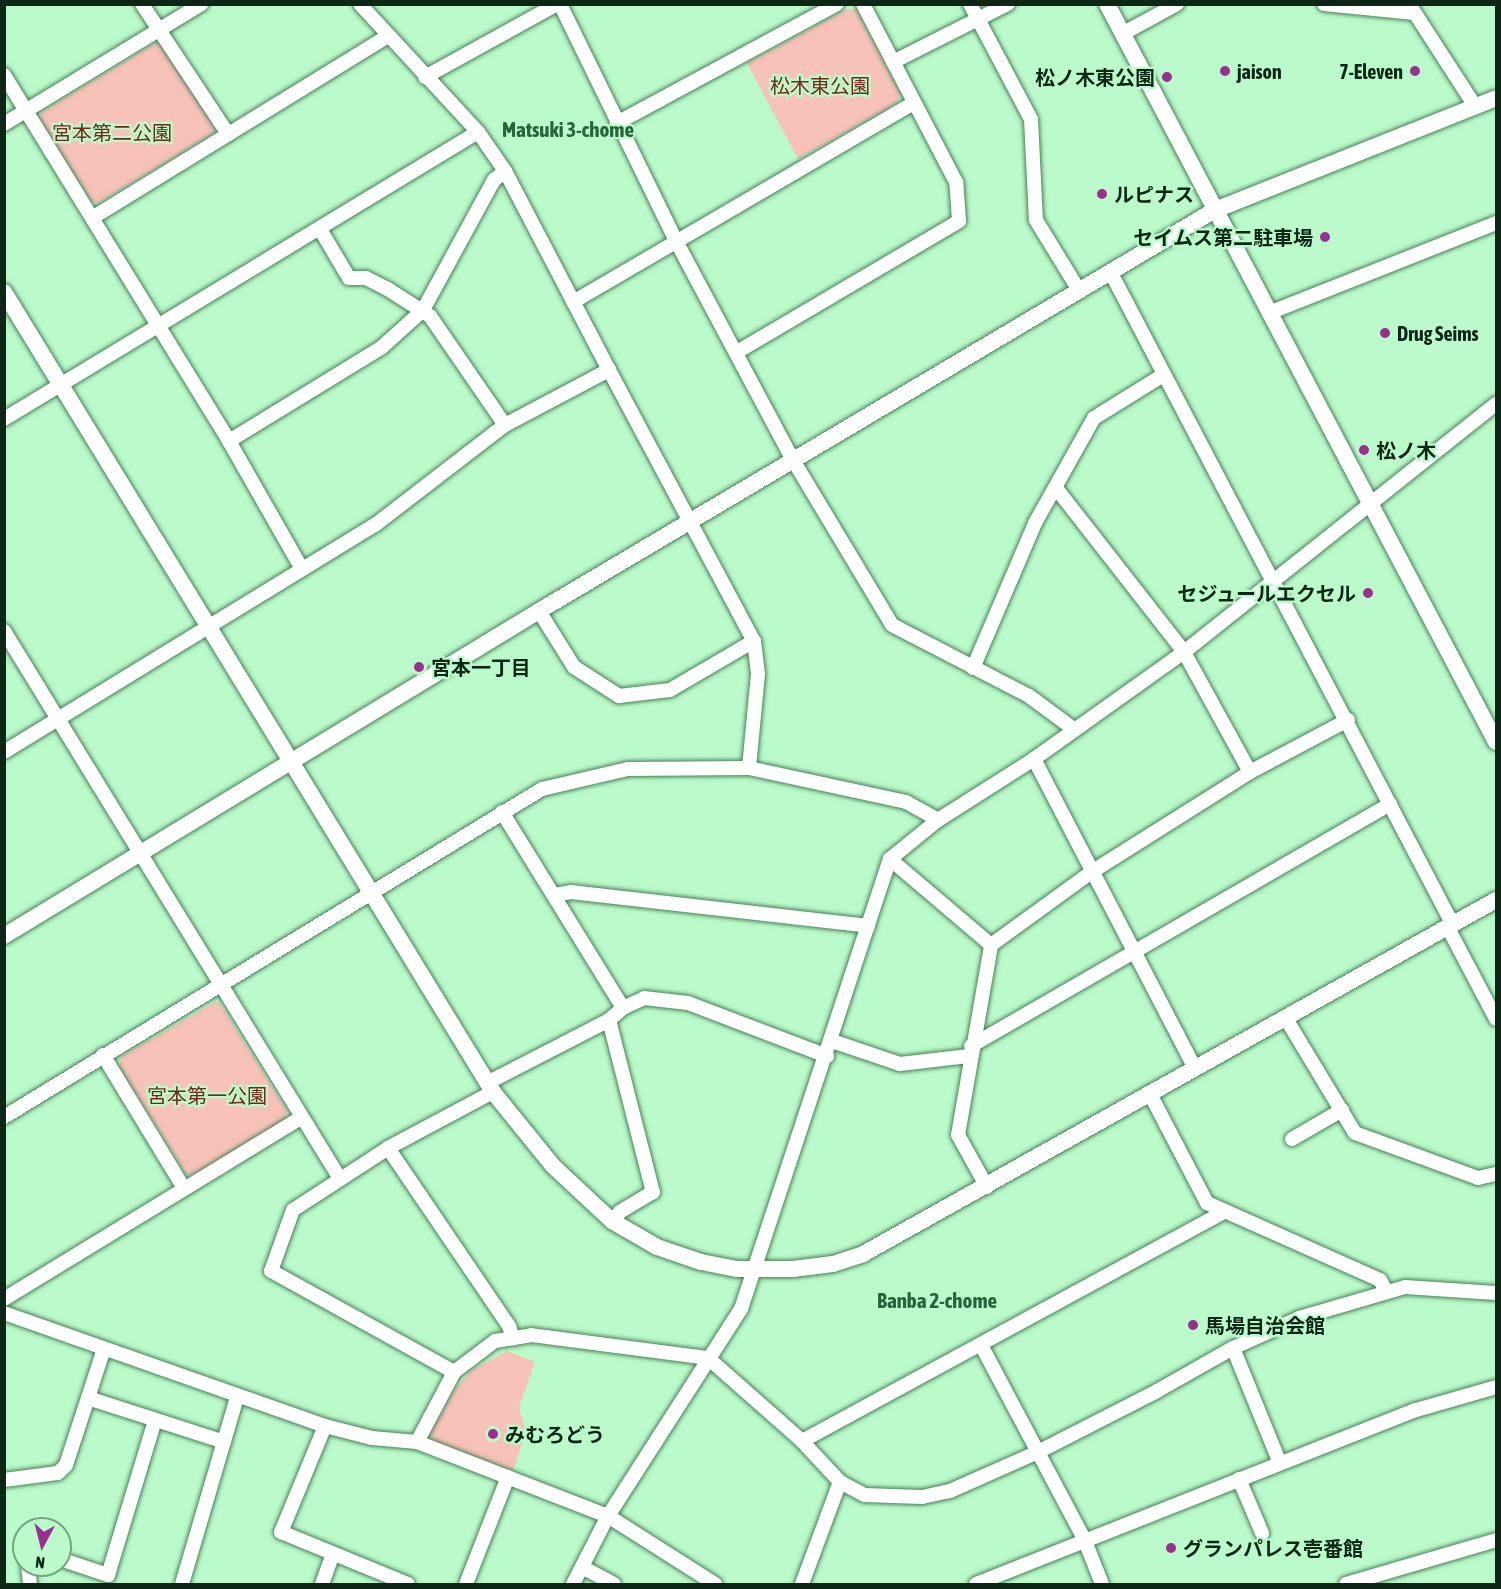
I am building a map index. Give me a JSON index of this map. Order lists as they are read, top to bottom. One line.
{"districts":["Matsuki 3-chome","Banba 2-chome"],"parks":["松木東公園","宮本第二公園","宮本第一公園"],"places":["jaison","7-Eleven","松ノ木東公園","ルピナス","セイムス第二駐車場","Drug Seims","松ノ木","セジュールエクセル","宮本一丁目","馬場自治会館","みむろどう","グランパレス壱番館"],"north":"bottom"}
